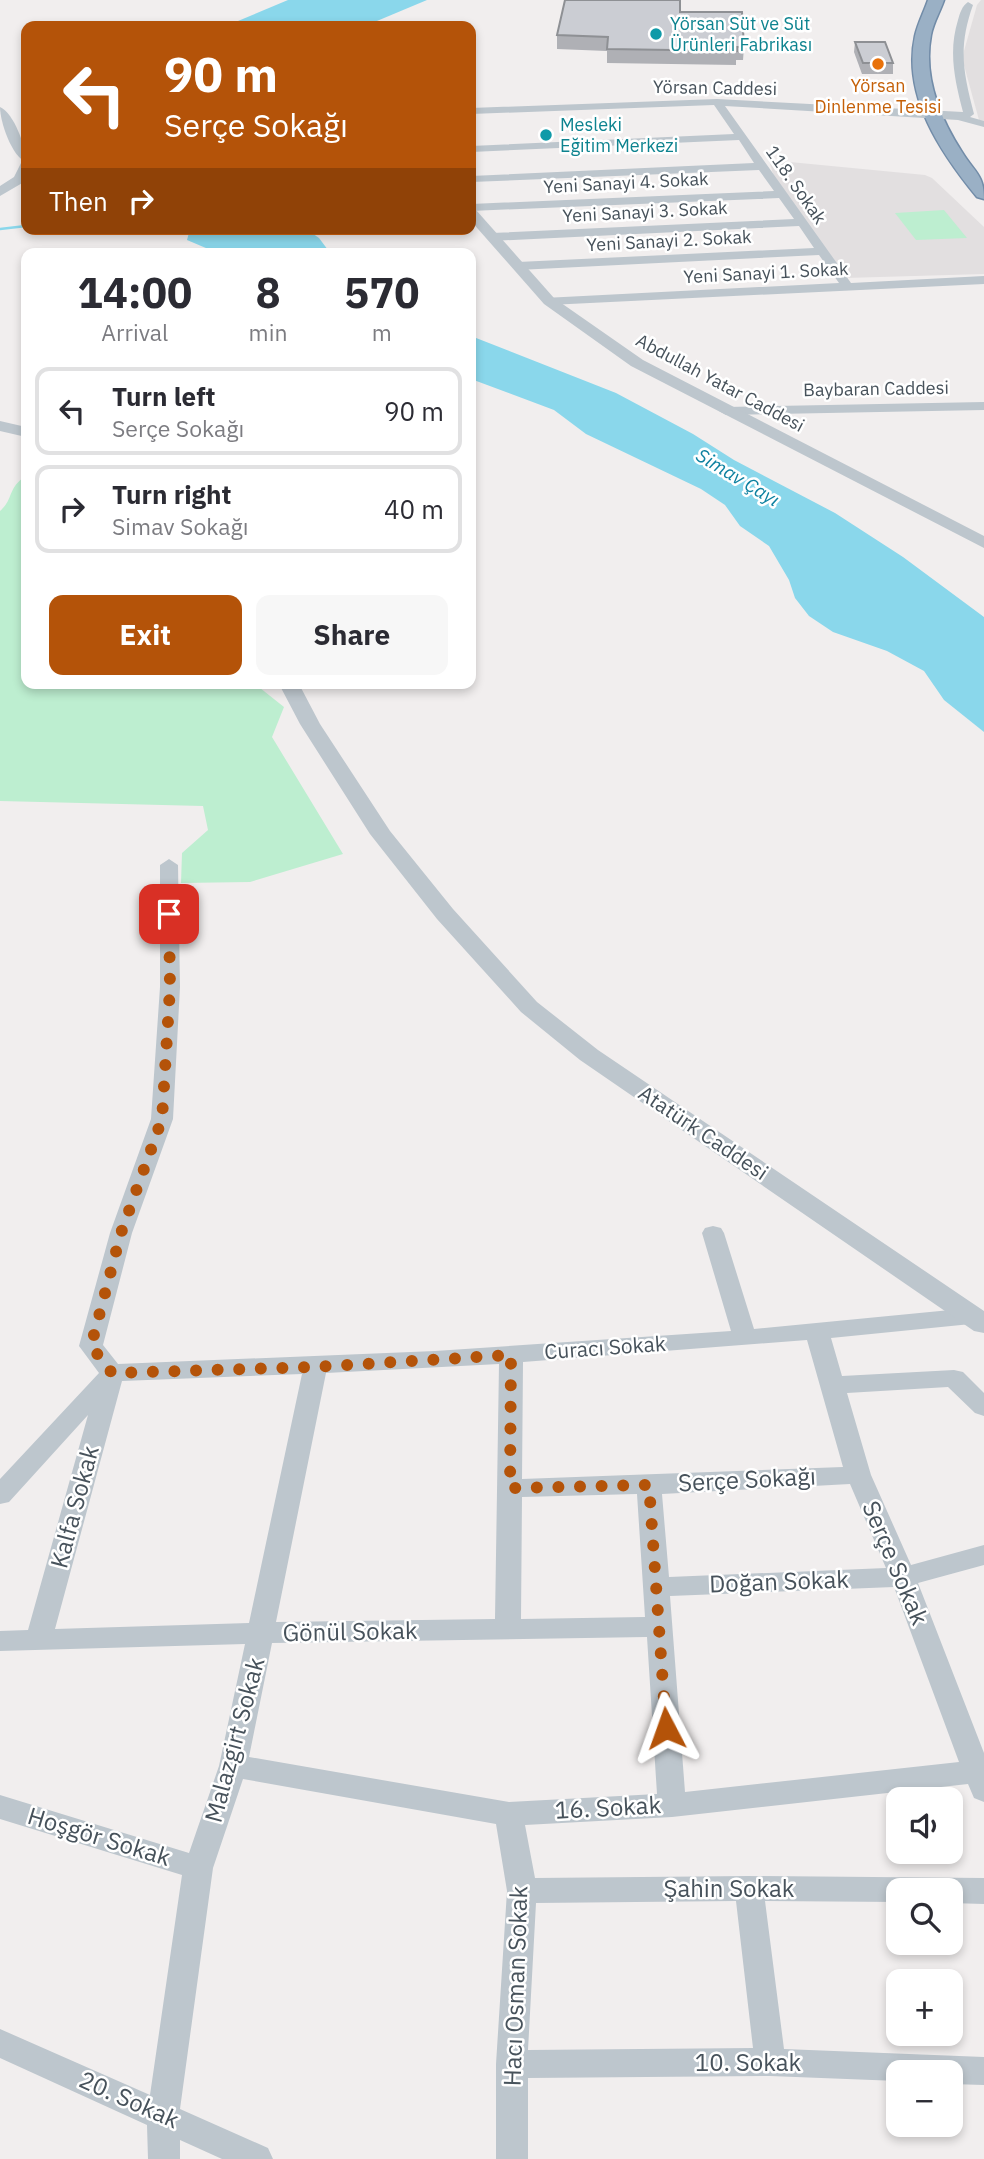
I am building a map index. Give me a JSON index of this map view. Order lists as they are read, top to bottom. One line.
{"streets":{"street":["Yörsan Caddesi","Yeni Sanayi 4. Sokak","118. Sokak","Yeni Sanayi 3. Sokak","Yeni Sanayi 2. Sokak","Yeni Sanayi 1. Sokak","Abdullah Yatar Caddesi","Baybaran Caddesi","Atatürk Caddesi","Curacı Sokak","Serçe Sokağı","Kalfa Sokak","Serçe Sokak","Doğan Sokak","Gönül Sokak","Malazgirt Sokak","16. Sokak","Hoşgör Sokak","Şahin Sokak","Hacı Osman Sokak","10. Sokak","20. Sokak"]},"crossings":[["Yörsan Caddesi","118. Sokak"],["Yeni Sanayi 4. Sokak","118. Sokak"],["118. Sokak","Yeni Sanayi 3. Sokak"],["118. Sokak","Yeni Sanayi 2. Sokak"],["118. Sokak","Yeni Sanayi 1. Sokak"],["Yeni Sanayi 3. Sokak","Abdullah Yatar Caddesi"],["Yeni Sanayi 2. Sokak","Abdullah Yatar Caddesi"],["Yeni Sanayi 1. Sokak","Abdullah Yatar Caddesi"],["Abdullah Yatar Caddesi","Baybaran Caddesi"],["Atatürk Caddesi","Curacı Sokak"],["Curacı Sokak","Kalfa Sokak"],["Curacı Sokak","Serçe Sokak"],["Curacı Sokak","Malazgirt Sokak"],["Serçe Sokağı","Serçe Sokak"],["Kalfa Sokak","Gönül Sokak"],["Serçe Sokak","Doğan Sokak"],["Serçe Sokak","16. Sokak"],["Gönül Sokak","Malazgirt Sokak"],["Malazgirt Sokak","16. Sokak"],["Malazgirt Sokak","Hoşgör Sokak"],["Malazgirt Sokak","20. Sokak"],["16. Sokak","Hacı Osman Sokak"],["Şahin Sokak","Hacı Osman Sokak"],["Hacı Osman Sokak","10. Sokak"]],"water":["Simav Çayı"],"places":["Yörsan Süt ve Süt Ürünleri Fabrikası","Yörsan Dinlenme Tesisi","Mesleki Eğitim Merkezi"],"page":{"turn":["90 m","Serçe Sokağı"],"then":"Then","eta":["14:00","Arrival","8","min","570","m"],"list":[{"name":"Turn left","note":"Serçe Sokağı","value":"90 m"},{"name":"Turn right","note":"Simav Sokağı","value":"40 m"}],"buttons":["Exit","Share"],"map_buttons":["+","−"]}}
